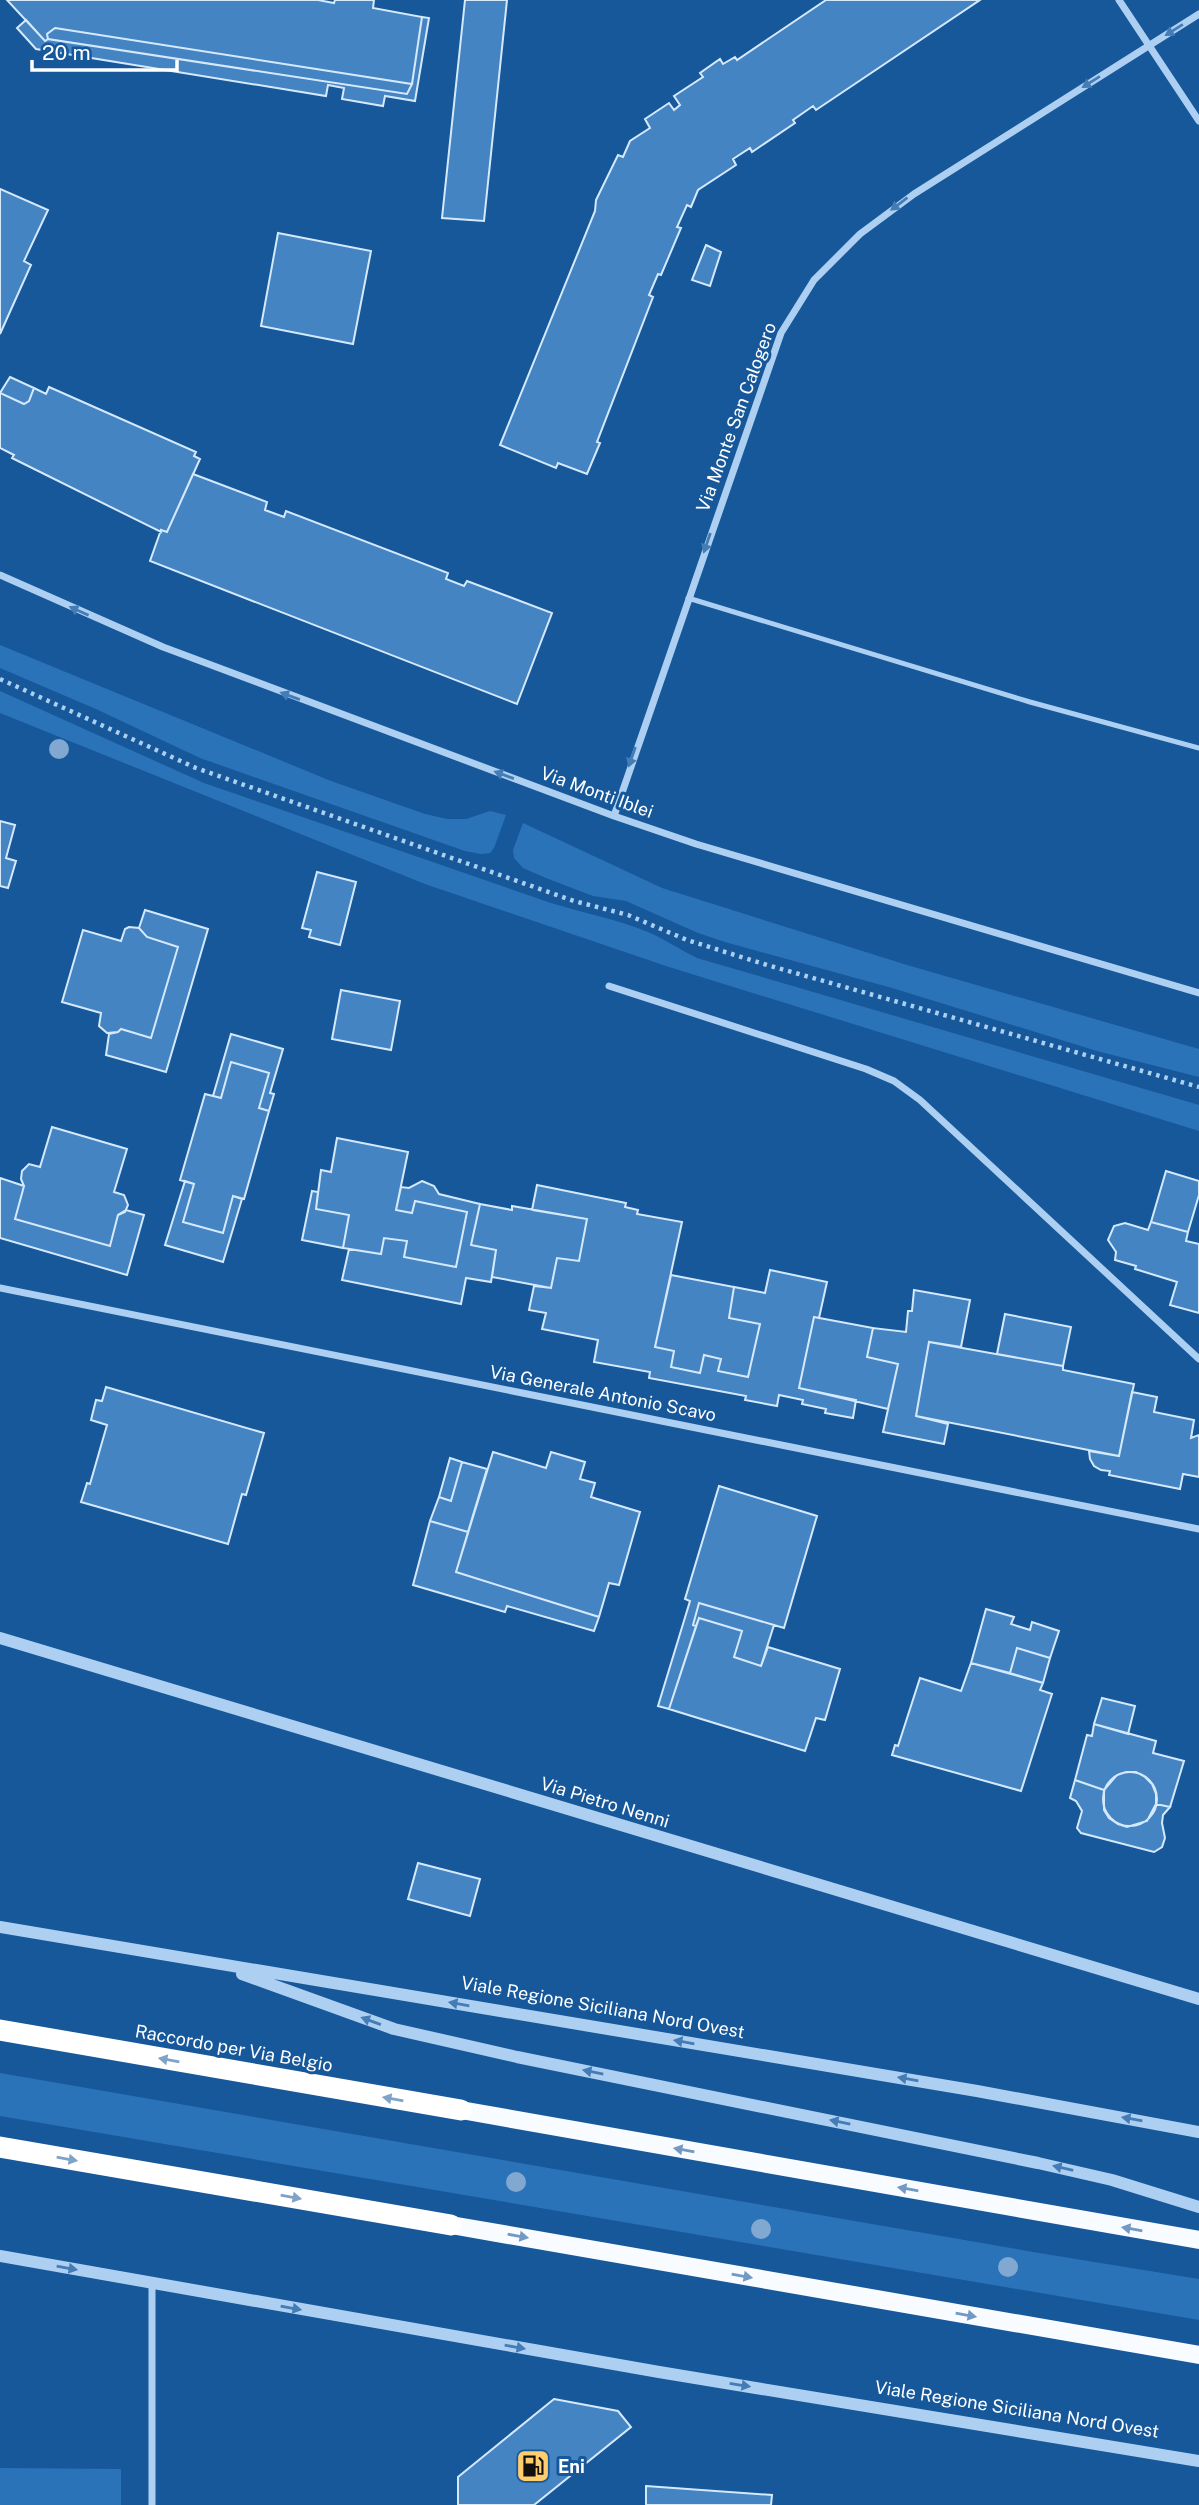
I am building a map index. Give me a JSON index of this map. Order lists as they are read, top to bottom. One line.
{"streets":{"highway":["Raccordo per Via Belgio"],"street":["Via Monte San Calogero","Via Monti Iblei","Via Generale Antonio Scavo","Via Pietro Nenni","Viale Regione Siciliana Nord Ovest"]},"crossings":[["Via Monte San Calogero","Via Monti Iblei"]],"one_way":["Via Monte San Calogero","Via Monti Iblei"],"places":{"fuel station":["Eni"]},"scale_bar":"20 m"}
